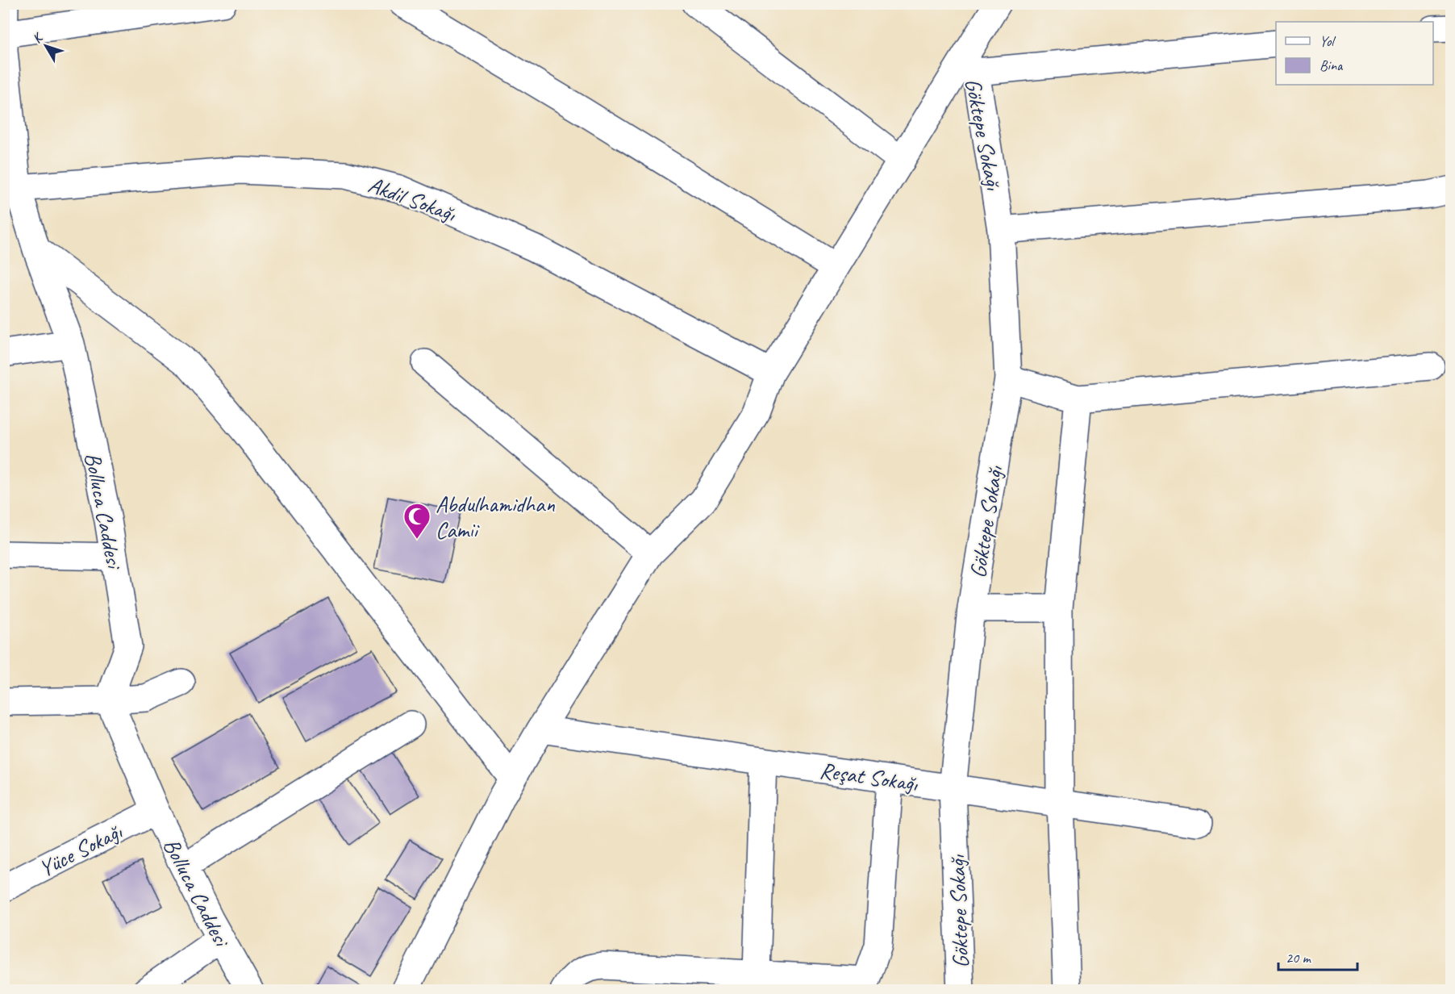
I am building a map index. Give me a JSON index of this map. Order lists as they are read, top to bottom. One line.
{"streets":{"street":["Göktepe Sokağı","Akdil Sokağı","Bolluca Caddesi","Reşat Sokağı","Yüce Sokağı"]},"crossings":[["Göktepe Sokağı","Reşat Sokağı"],["Akdil Sokağı","Bolluca Caddesi"],["Bolluca Caddesi","Yüce Sokağı"]],"places":{"mosque":["Abdulhamidhan Camii"]},"legend":["Yol","Bina"],"scale_bar":"20 m","north":"top left"}
